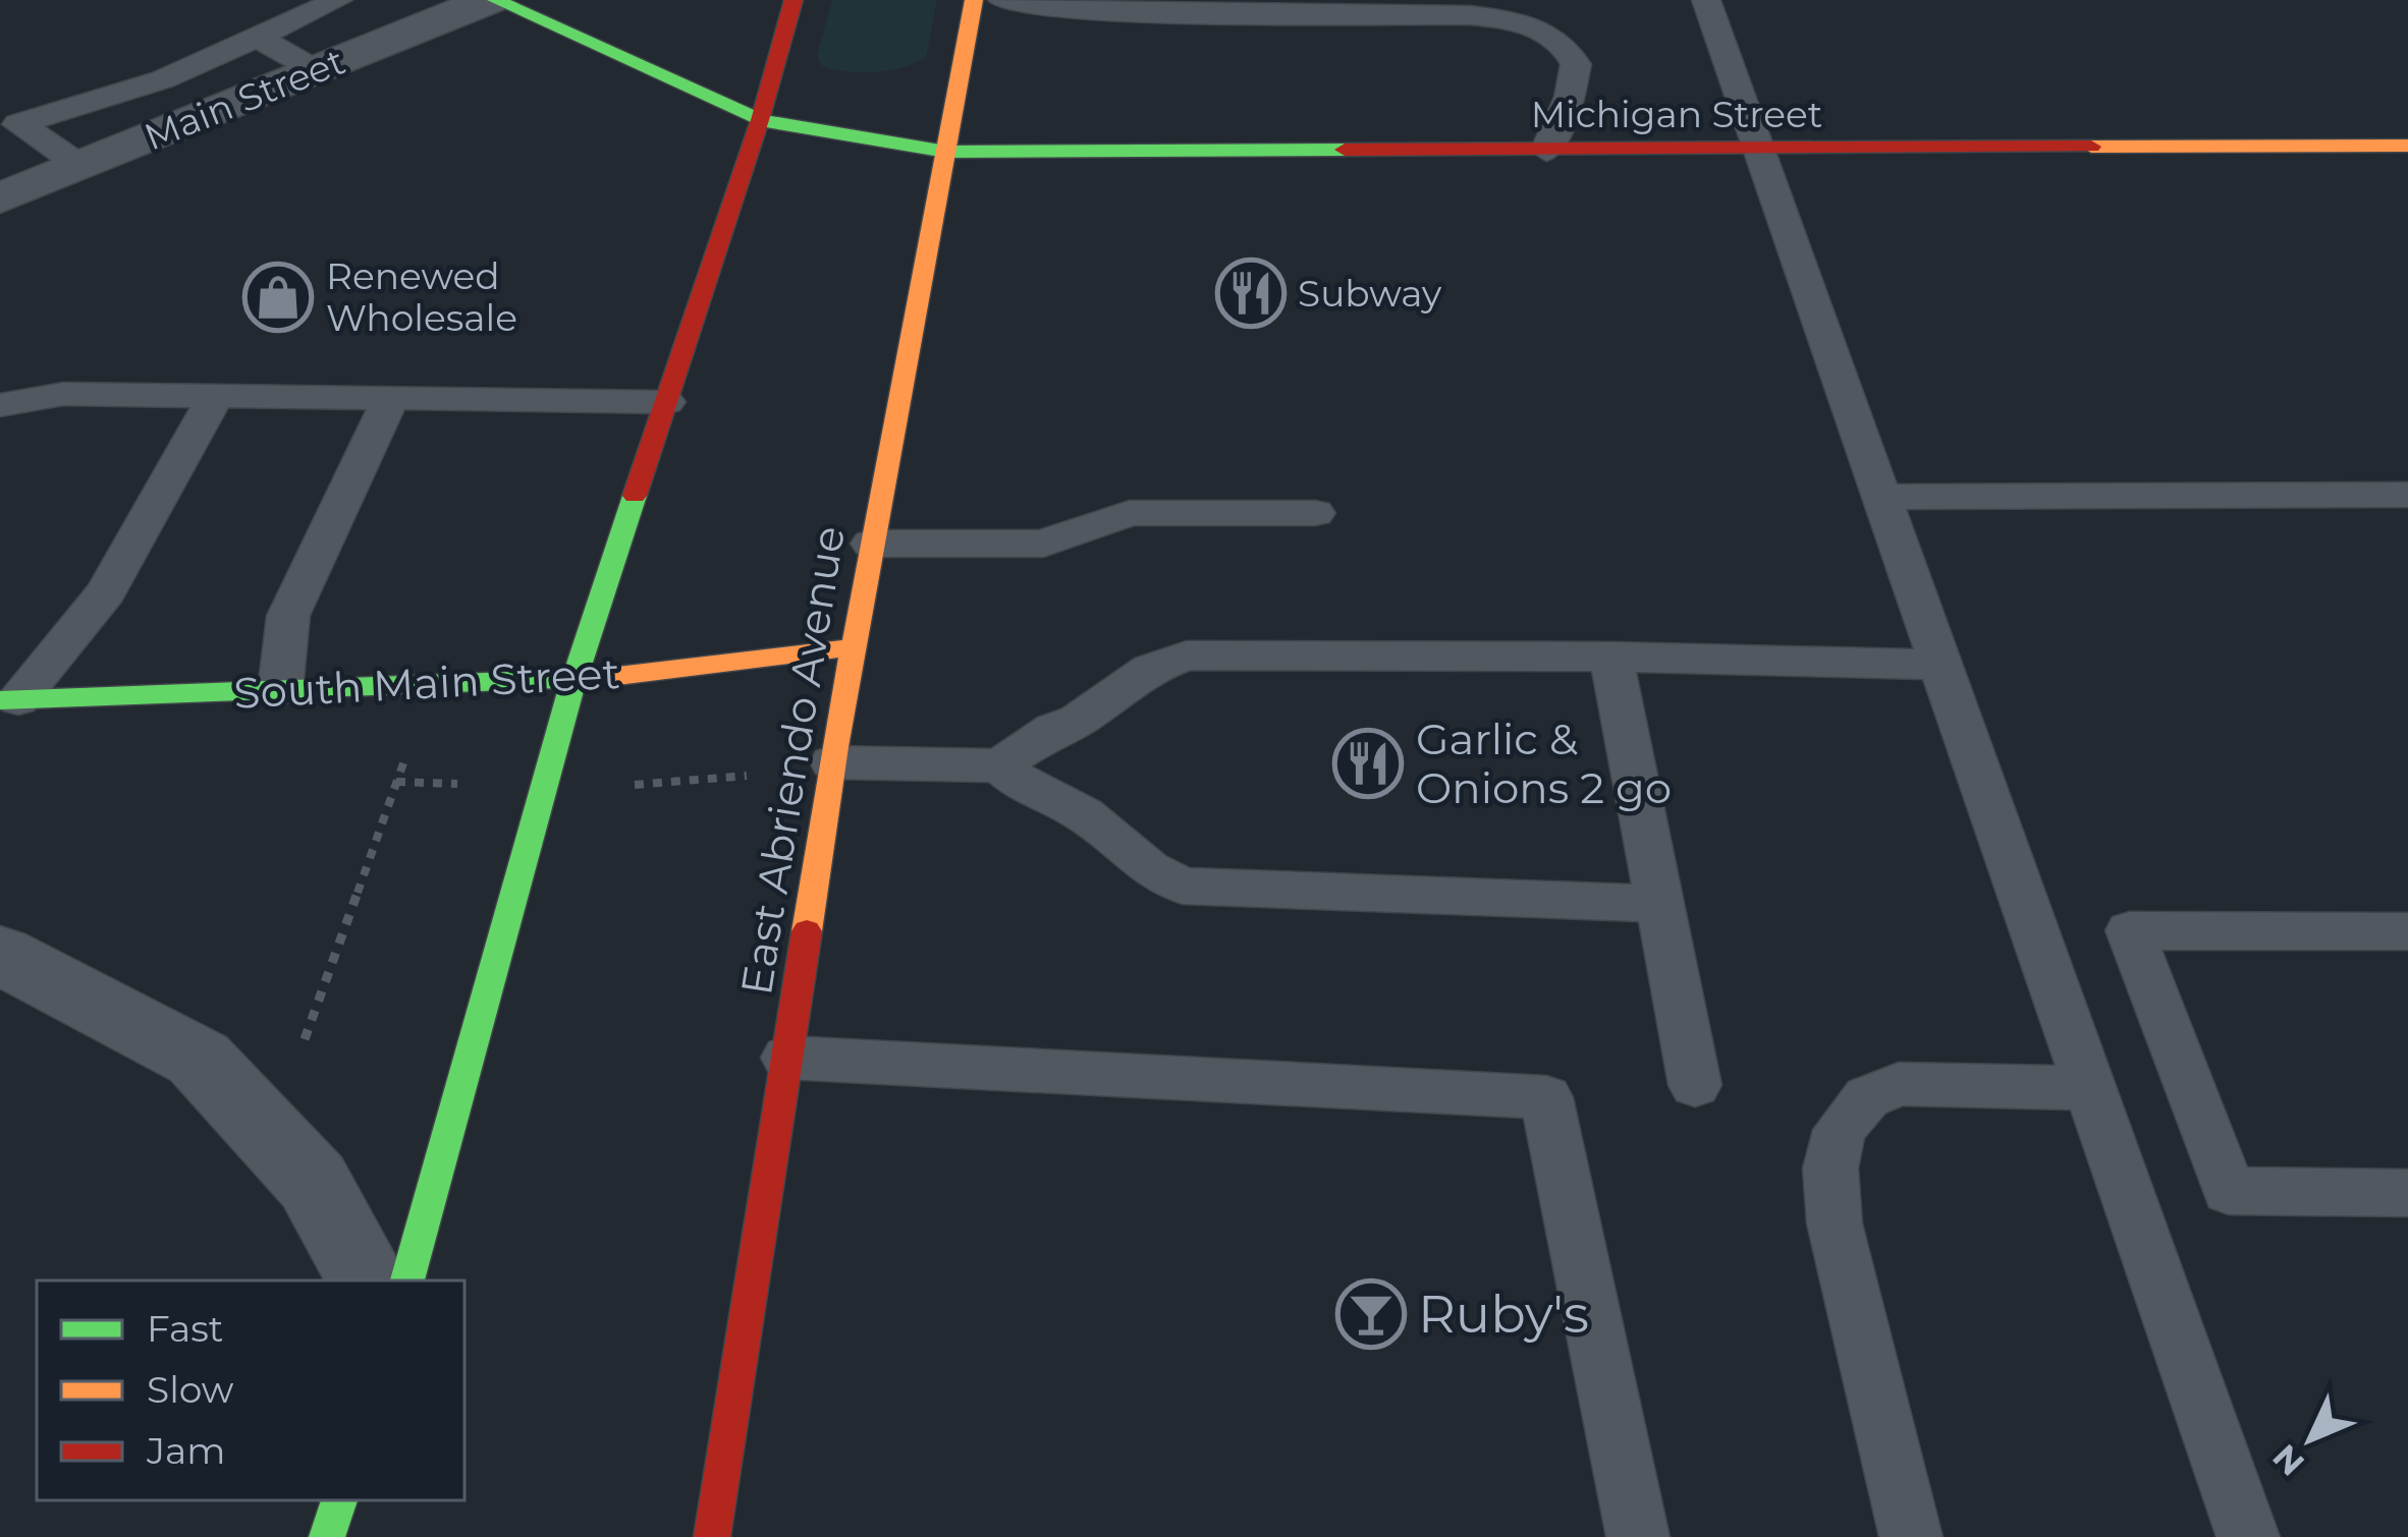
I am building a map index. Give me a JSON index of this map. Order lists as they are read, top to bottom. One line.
{"streets":{"main road":["Michigan Street","South Main Street","East Abriendo Avenue"],"street":["Main Street"]},"crossings":[["Main Street","Michigan Street"],["Michigan Street","East Abriendo Avenue"],["South Main Street","East Abriendo Avenue"]],"places":{"restaurant":["Subway","Garlic & Onions 2 go"],"shop":["Renewed Wholesale"],"bar":["Ruby's"]},"legend":["Fast","Slow","Jam"],"north":"bottom left"}
